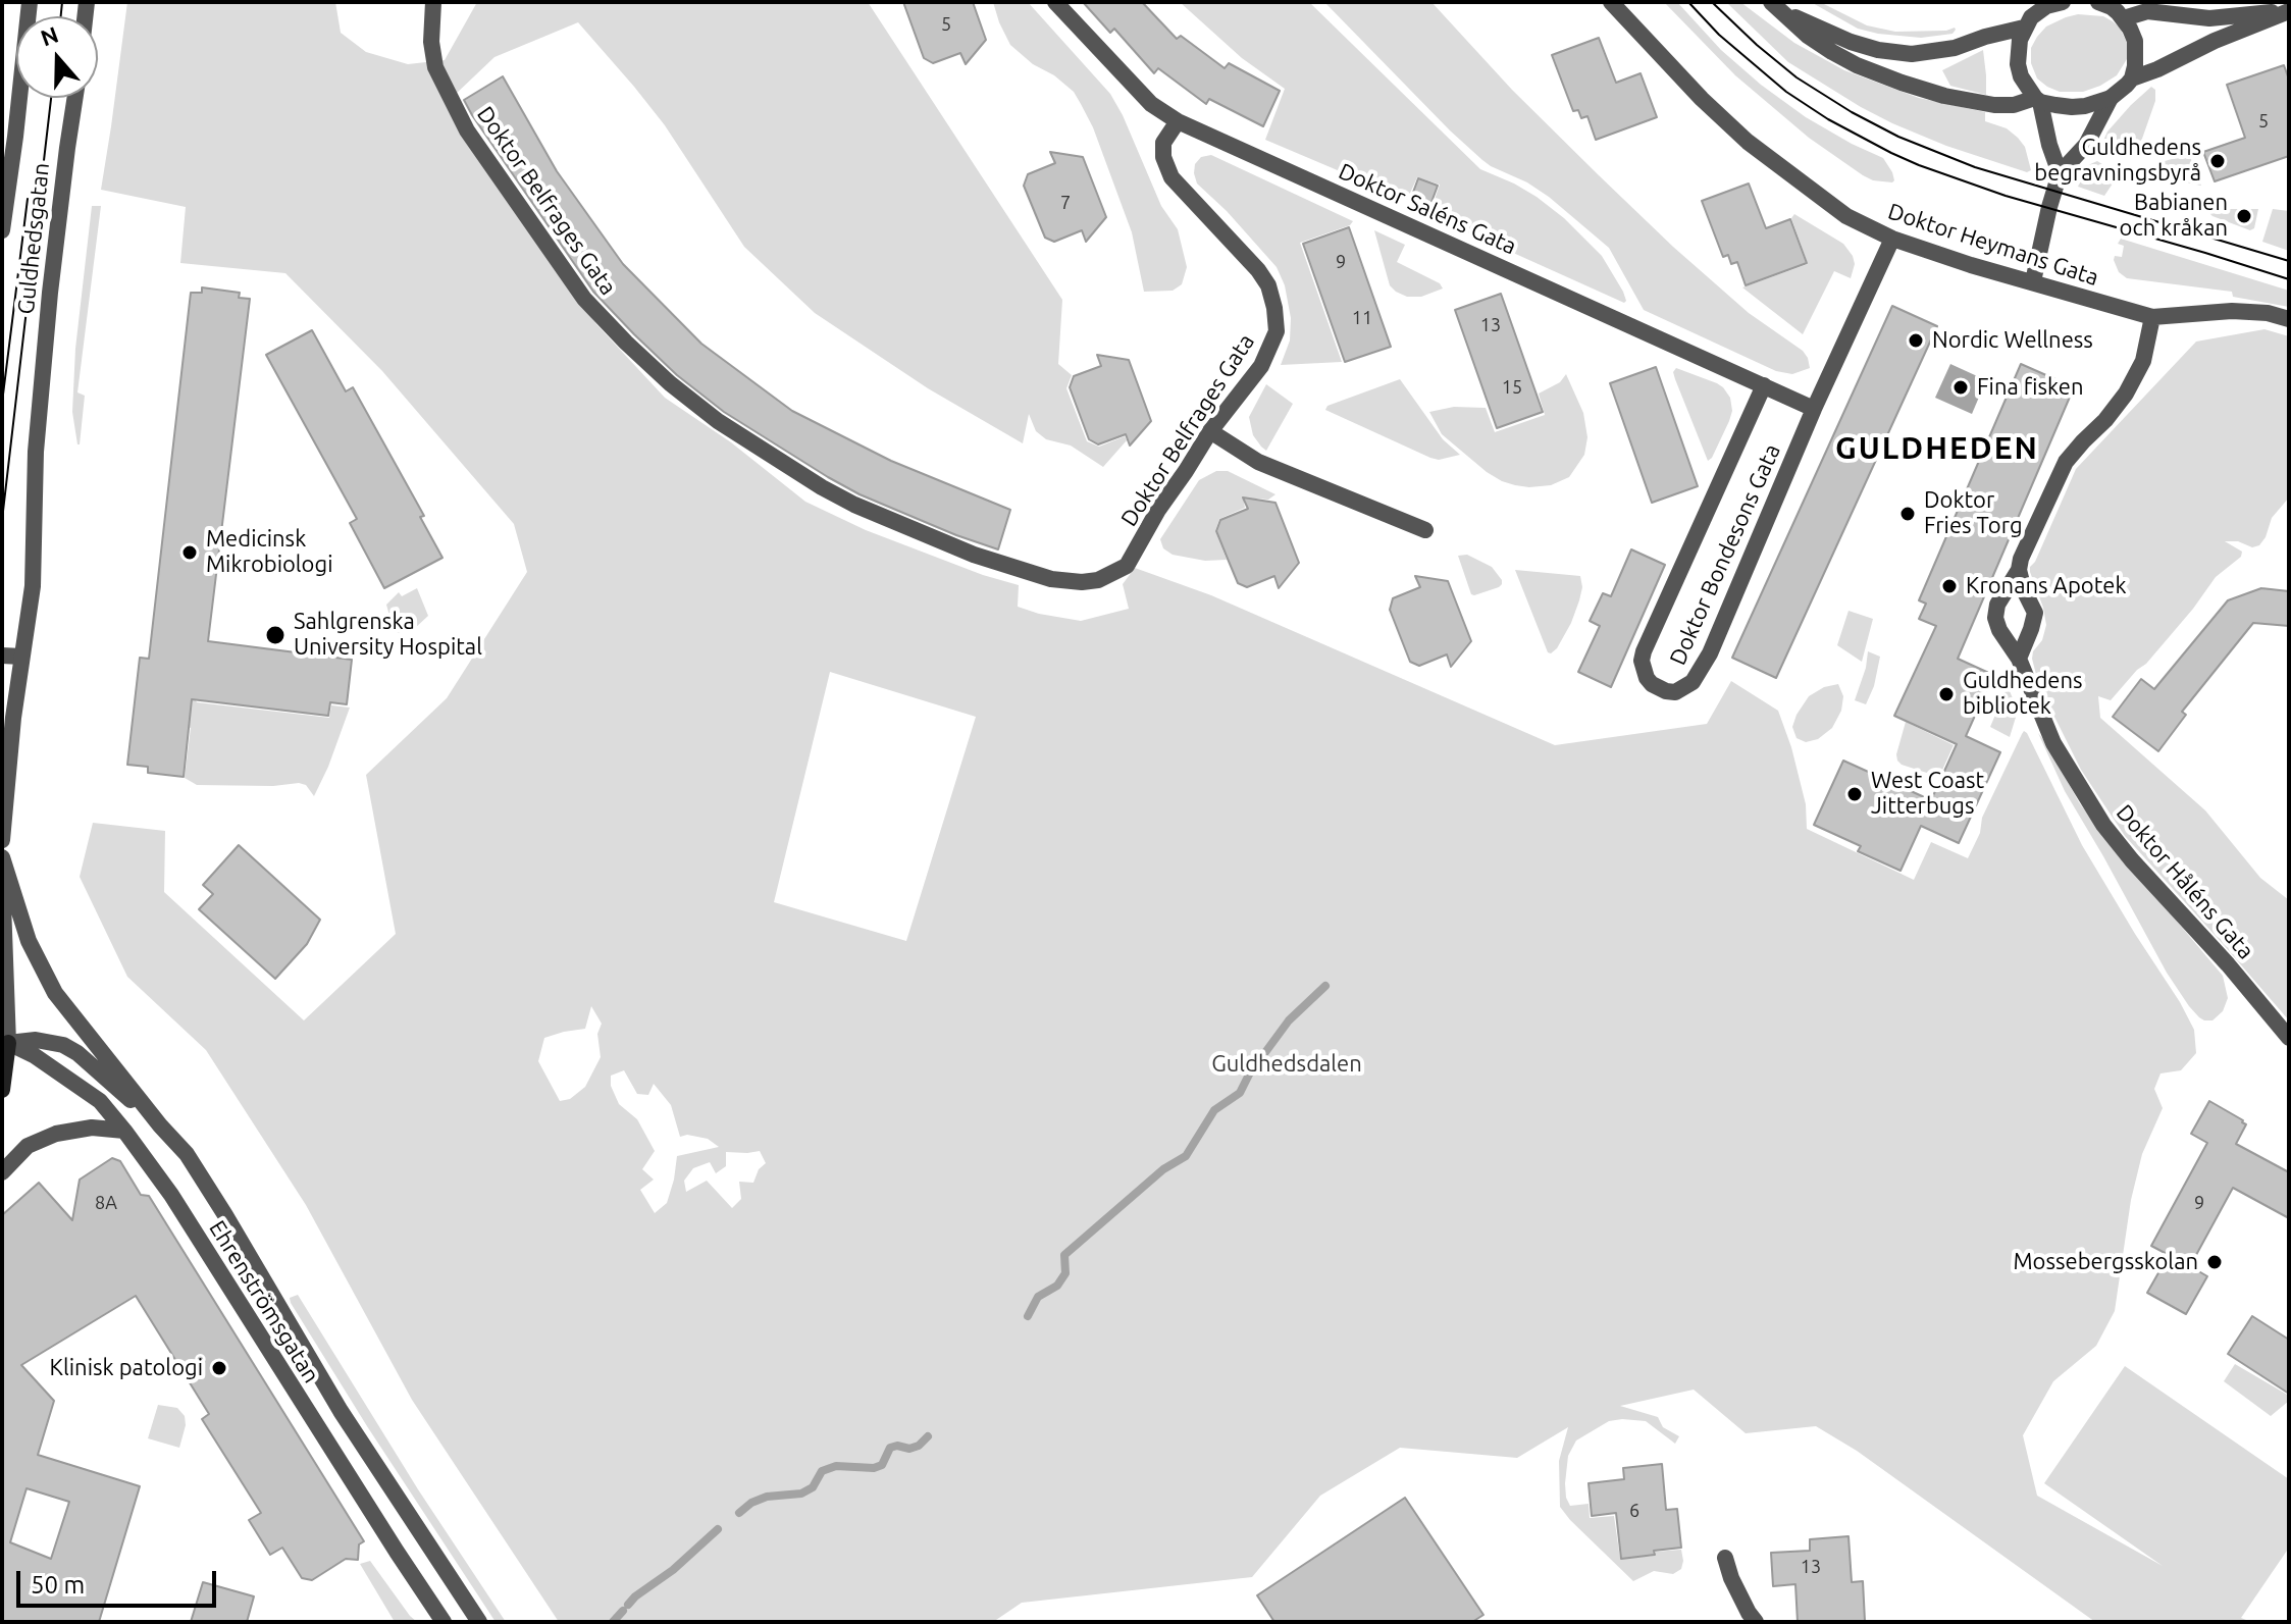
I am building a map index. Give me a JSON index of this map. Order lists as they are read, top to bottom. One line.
{"streets":{"street":["Doktor Belfrages Gata","Doktor Saléns Gata","Guldhedsgatan","Doktor Heymans Gata","Doktor Bondesons Gata","Doktor Håléns Gata","Ehrenströmsgatan"]},"crossings":[["Doktor Belfrages Gata","Doktor Saléns Gata"],["Doktor Saléns Gata","Doktor Bondesons Gata"],["Doktor Heymans Gata","Doktor Bondesons Gata"],["Doktor Heymans Gata","Doktor Håléns Gata"]],"districts":["GULDHEDEN"],"parks":["Guldhedsdalen"],"places":["Guldhedens begravningsbyrå","Babianen och kråkan","Nordic Wellness","Fina fisken","Doktor Fries Torg","Medicinsk Mikrobiologi","Kronans Apotek","Sahlgrenska University Hospital","Guldhedens bibliotek","West Coast Jitterbugs","Mossebergsskolan","Klinisk patologi"],"house_numbers":["5","5","7","9","11","13","15","8A","9","6","13"],"scale_bar":"50 m","north":"top"}
